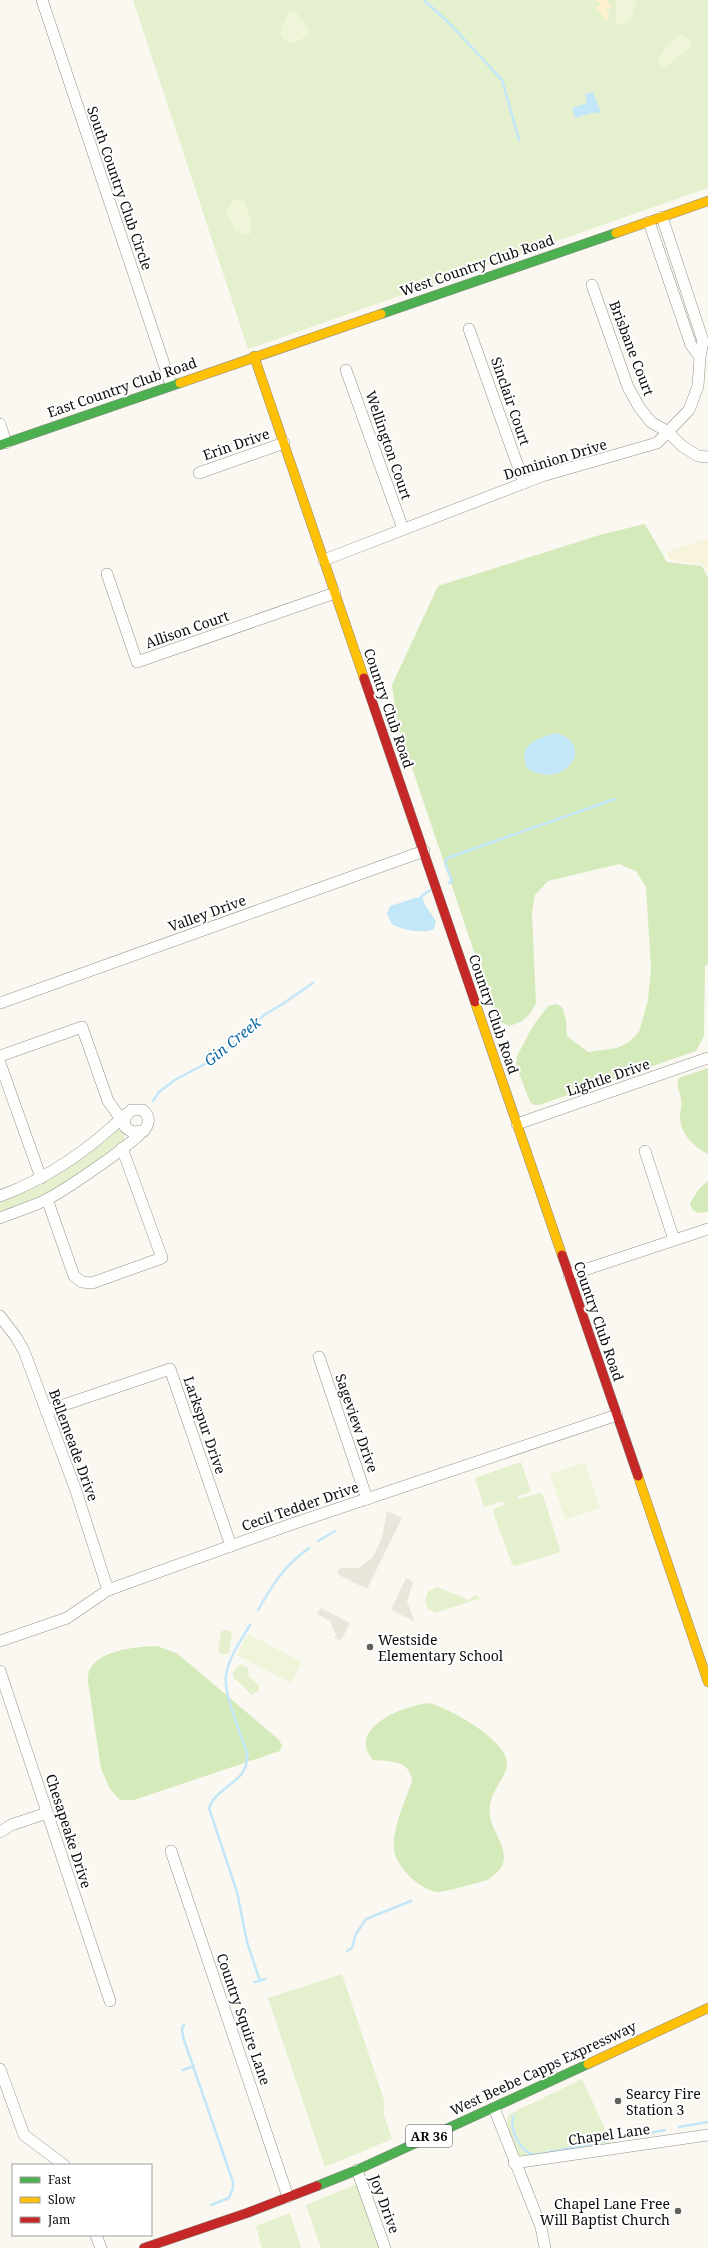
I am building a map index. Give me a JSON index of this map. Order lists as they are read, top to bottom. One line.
{"streets":{"street":["South Country Club Circle","West Country Club Road","Brisbane Court","East Country Club Road","Sinclair Court","Erin Drive","Wellington Court","Dominion Drive","Allison Court","Country Club Road","Valley Drive","Lightle Drive","Sageview Drive","Larkspur Drive","Bellemeade Drive","Cecil Tedder Drive","Chesapeake Drive","Country Squire Lane","West Beebe Capps Expressway","Chapel Lane","AR 36","Joy Drive"]},"crossings":[["South Country Club Circle","East Country Club Road"],["West Country Club Road","East Country Club Road"],["West Country Club Road","Dominion Drive"],["West Country Club Road","Country Club Road"],["Brisbane Court","Dominion Drive"],["East Country Club Road","Country Club Road"],["Sinclair Court","Dominion Drive"],["Erin Drive","Country Club Road"],["Wellington Court","Dominion Drive"],["Dominion Drive","Country Club Road"],["Allison Court","Country Club Road"],["Country Club Road","Valley Drive"],["Country Club Road","Lightle Drive"],["Country Club Road","Cecil Tedder Drive"],["Sageview Drive","Cecil Tedder Drive"],["Larkspur Drive","Bellemeade Drive"],["Larkspur Drive","Cecil Tedder Drive"],["Bellemeade Drive","Cecil Tedder Drive"],["Country Squire Lane","West Beebe Capps Expressway"],["West Beebe Capps Expressway","Joy Drive"]],"water":["Gin Creek"],"places":["Westside Elementary School","Searcy Fire Station 3","Chapel Lane Free Will Baptist Church"],"legend":["Fast","Slow","Jam"]}
